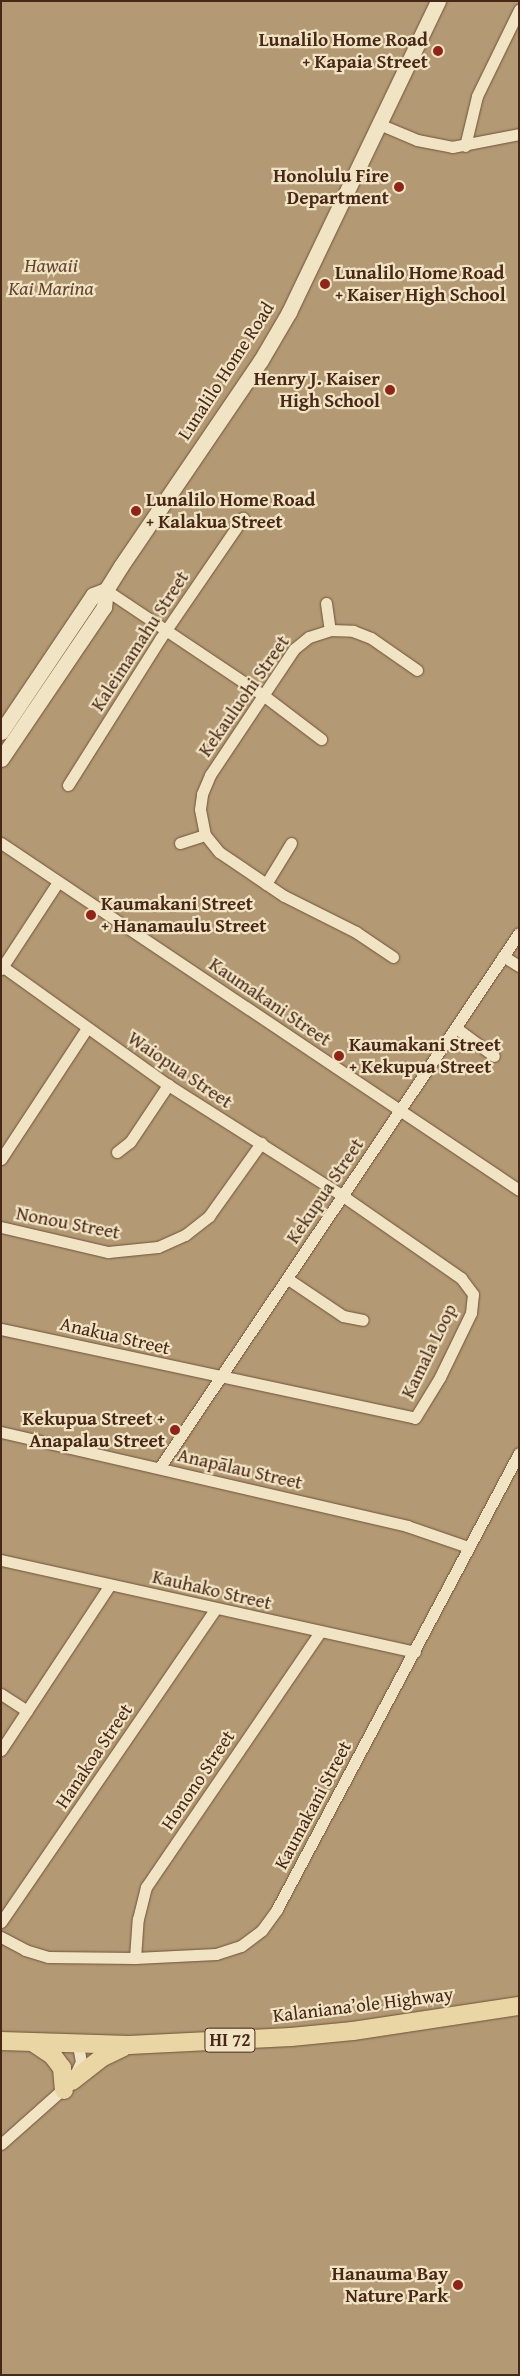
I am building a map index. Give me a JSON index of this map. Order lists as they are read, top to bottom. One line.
{"streets":{"main road":["Lunalilo Home Road","Kalaniana’ole Highway","HI 72"],"street":["Kaleimamahu Street","Kekauluohi Street","Kaumakani Street","Waiopua Street","Kekupua Street","Nonou Street","Anakua Street","Kamala Loop","Anapālau Street","Kauhako Street","Hanakoa Street","Honono Street"]},"crossings":[["Kaumakani Street","Kekupua Street"],["Kaumakani Street","Anapālau Street"],["Kaumakani Street","Kauhako Street"],["Kaumakani Street","Honono Street"],["Waiopua Street","Kekupua Street"],["Waiopua Street","Nonou Street"],["Waiopua Street","Kamala Loop"],["Kekupua Street","Anakua Street"],["Kekupua Street","Kamala Loop"],["Kekupua Street","Anapālau Street"],["Anakua Street","Kamala Loop"],["Kauhako Street","Hanakoa Street"],["Kauhako Street","Honono Street"]],"water":["Hawaii Kai Marina"],"places":["Lunalilo Home Road + Kapaia Street","Honolulu Fire Department","Lunalilo Home Road + Kaiser High School","Henry J. Kaiser High School","Lunalilo Home Road + Kalakua Street","Kaumakani Street + Hanamaulu Street","Kaumakani Street + Kekupua Street","Kekupua Street + Anapalau Street","Hanauma Bay Nature Park"]}
